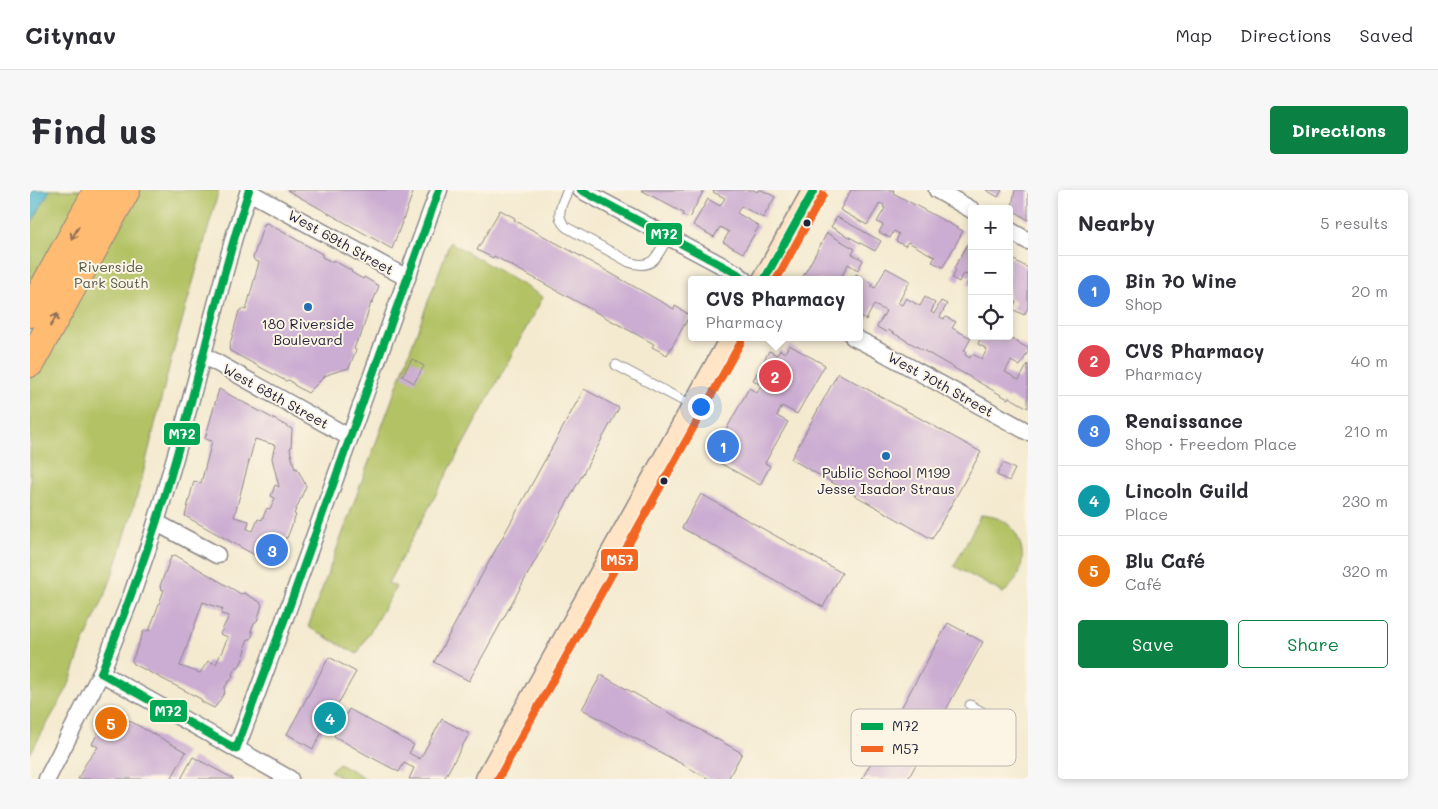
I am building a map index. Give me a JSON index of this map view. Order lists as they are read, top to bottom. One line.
{"streets":{"street":["West 69th Street","West 70th Street","West 68th Street"]},"parks":["Riverside Park South"],"places":["180 Riverside Boulevard","Public School M199 Jesse Isador Straus"],"lines":["transit line M72","transit line M57"],"legend":["M72","M57"],"page":{"header":"Citynav","nav":["Map","Directions","Saved"],"buttons":["Directions",["Save","Share"]],"title":"Find us","heading":["Nearby","5 results"],"map_buttons":["+","−"],"list":[{"mark":"1","name":"Bin 70 Wine","note":"Shop","value":"20 m"},{"mark":"2","name":"CVS Pharmacy","note":"Pharmacy","value":"40 m"},{"mark":"3","name":"Renaissance","note":"Shop · Freedom Place","value":"210 m"},{"mark":"4","name":"Lincoln Guild","note":"Place","value":"230 m"},{"mark":"5","name":"Blu Café","note":"Café","value":"320 m"}],"popup":["CVS Pharmacy","Pharmacy"],"pins":["2","1","3","4","5"]}}
